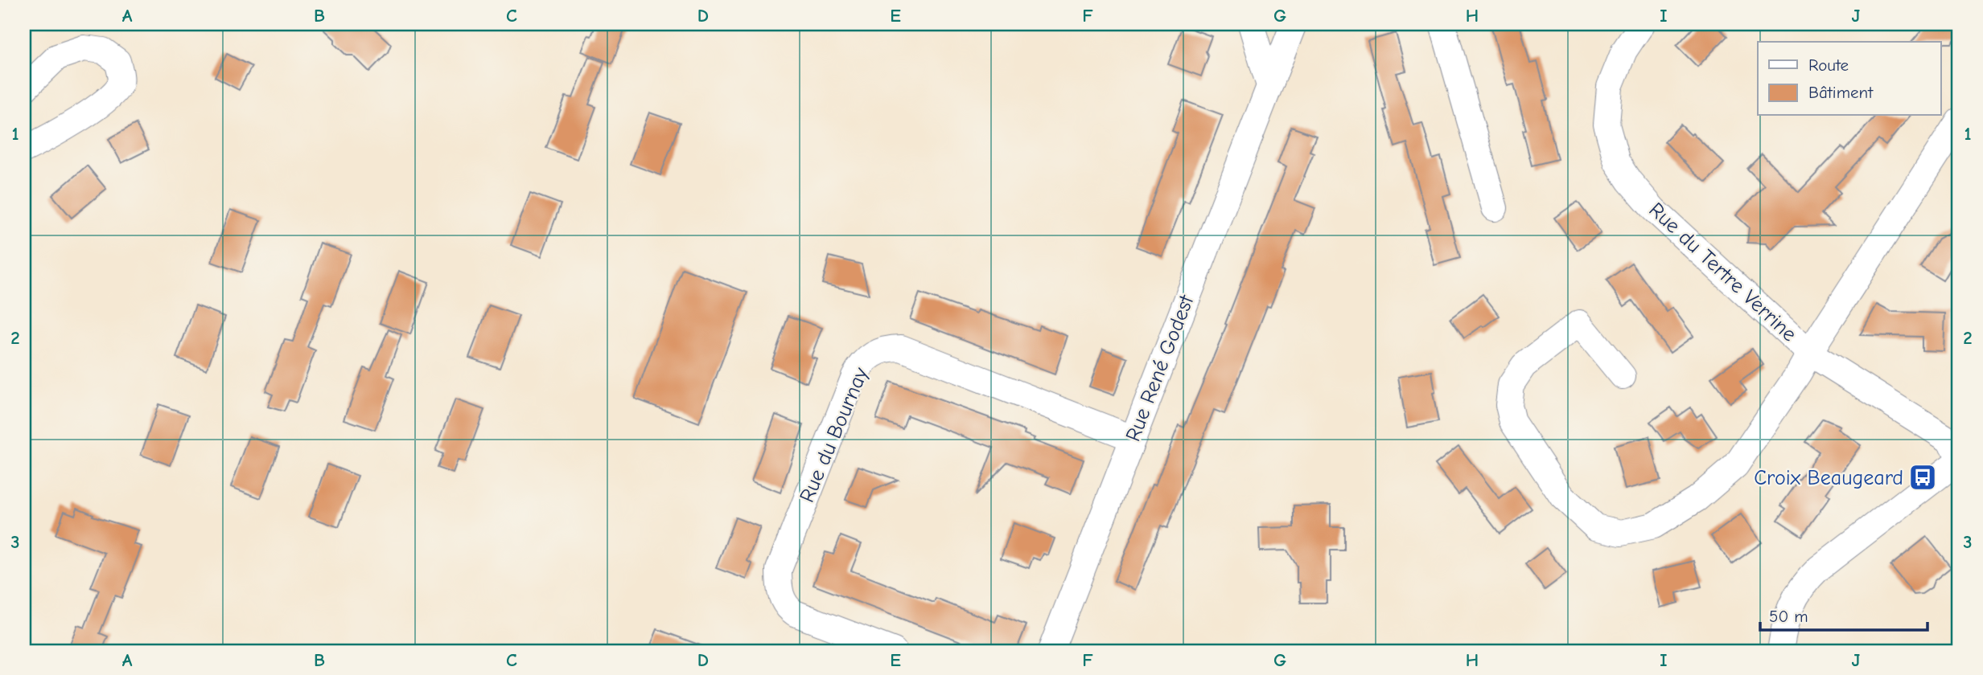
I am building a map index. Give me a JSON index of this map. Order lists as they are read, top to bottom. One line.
{"streets":{"street":["Rue du Tertre Verrine","Rue René Godest","Rue du Bournay"]},"crossings":[["Rue René Godest","Rue du Bournay"]],"places":{"bus stop":["Croix Beaugeard"]},"legend":["Route","Bâtiment"],"scale_bar":"50 m","grid":{"columns":["A","B","C","D","E","F","G","H","I","J"],"rows":["1","2","3"]}}
